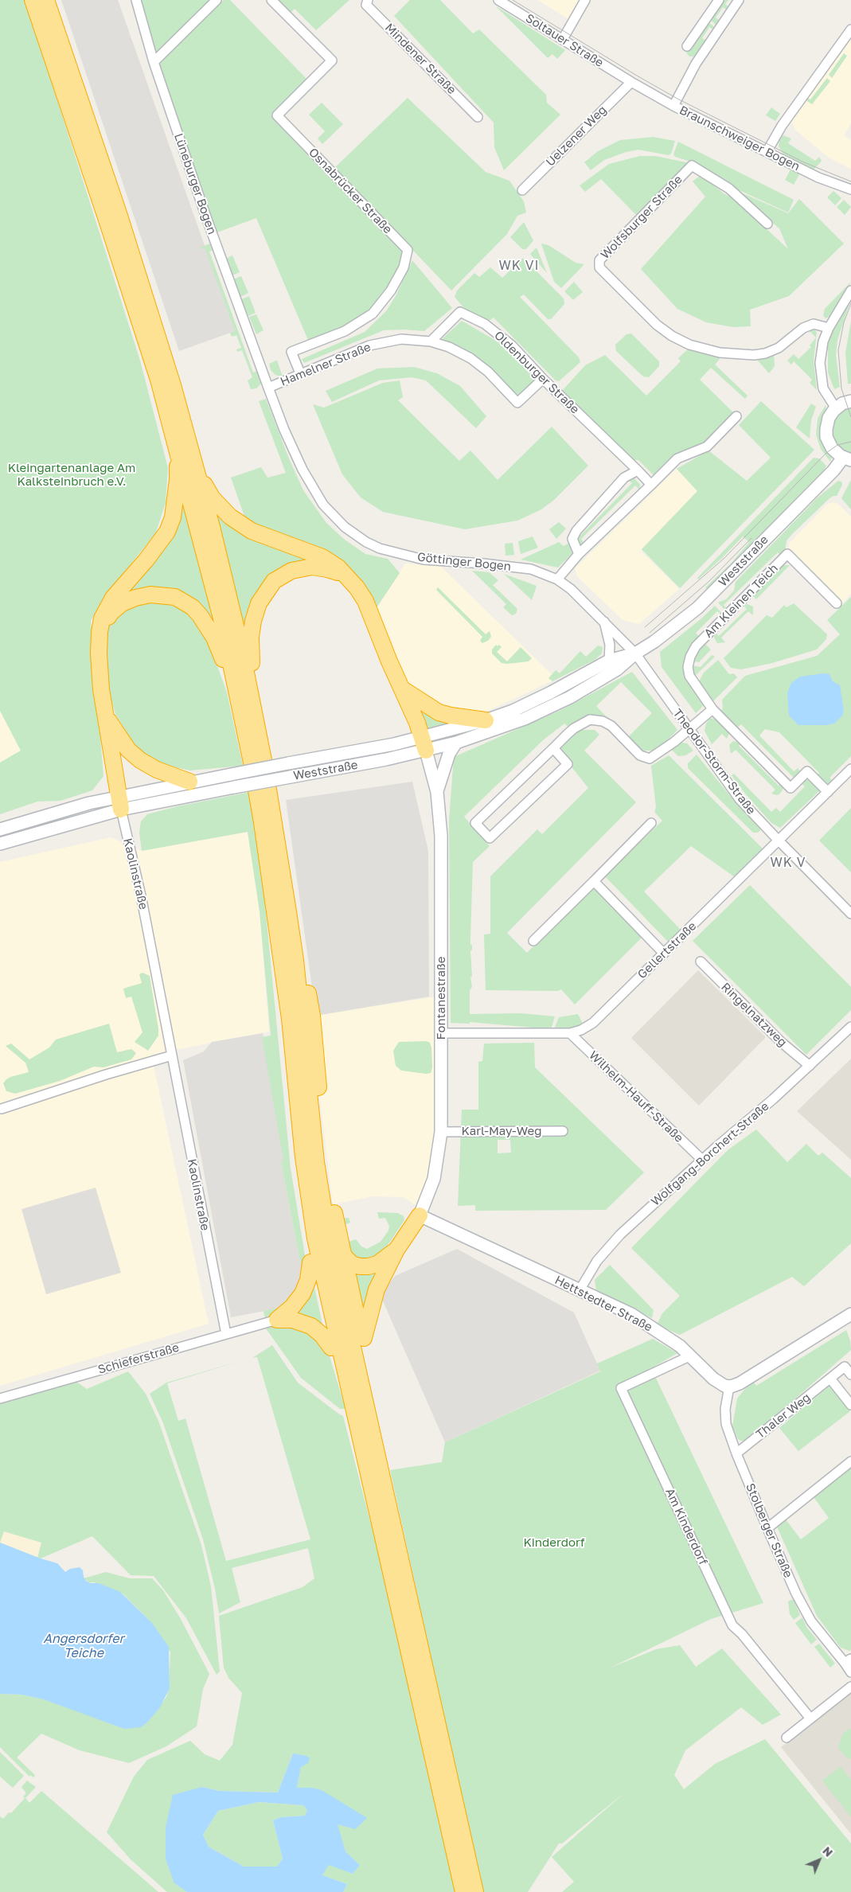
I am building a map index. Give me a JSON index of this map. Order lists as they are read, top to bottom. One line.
{"streets":{"main road":["Weststraße","Fontanestraße","Hettstedter Straße"],"street":["Soltauer Straße","Mindener Straße","Uelzener Weg","Braunschweiger Bogen","Lüneburger Bogen","Osnabrücker Straße","Wolfsburger Straße","Hamelner Straße","Oldenburger Straße","Göttinger Bogen","Am Kleinen Teich","Theodor-Storm-Straße","Kaolinstraße","Gellertstraße","Ringelnatzweg","Wilhelm-Hauff-Straße","Karl-May-Weg","Wolfgang-Borchert-Straße","Schieferstraße","Thaler Weg","Am Kinderdorf","Stolberger Straße"]},"crossings":[["Soltauer Straße","Uelzener Weg"],["Soltauer Straße","Braunschweiger Bogen"],["Uelzener Weg","Braunschweiger Bogen"],["Lüneburger Bogen","Hamelner Straße"],["Lüneburger Bogen","Göttinger Bogen"],["Osnabrücker Straße","Hamelner Straße"],["Hamelner Straße","Oldenburger Straße"],["Hamelner Straße","Göttinger Bogen"],["Weststraße","Göttinger Bogen"],["Weststraße","Theodor-Storm-Straße"],["Weststraße","Kaolinstraße"],["Weststraße","Fontanestraße"],["Göttinger Bogen","Theodor-Storm-Straße"],["Am Kleinen Teich","Gellertstraße"],["Theodor-Storm-Straße","Gellertstraße"],["Kaolinstraße","Schieferstraße"],["Gellertstraße","Fontanestraße"],["Gellertstraße","Wilhelm-Hauff-Straße"],["Fontanestraße","Karl-May-Weg"],["Fontanestraße","Hettstedter Straße"],["Ringelnatzweg","Wolfgang-Borchert-Straße"],["Wilhelm-Hauff-Straße","Wolfgang-Borchert-Straße"],["Wolfgang-Borchert-Straße","Hettstedter Straße"],["Hettstedter Straße","Am Kinderdorf"],["Hettstedter Straße","Stolberger Straße"],["Thaler Weg","Stolberger Straße"]],"districts":["WK VI","WK V"],"water":["Angersdorfer Teiche"],"parks":["Kleingartenanlage Am Kalksteinbruch e.V.","Kinderdorf"],"north":"top right"}
